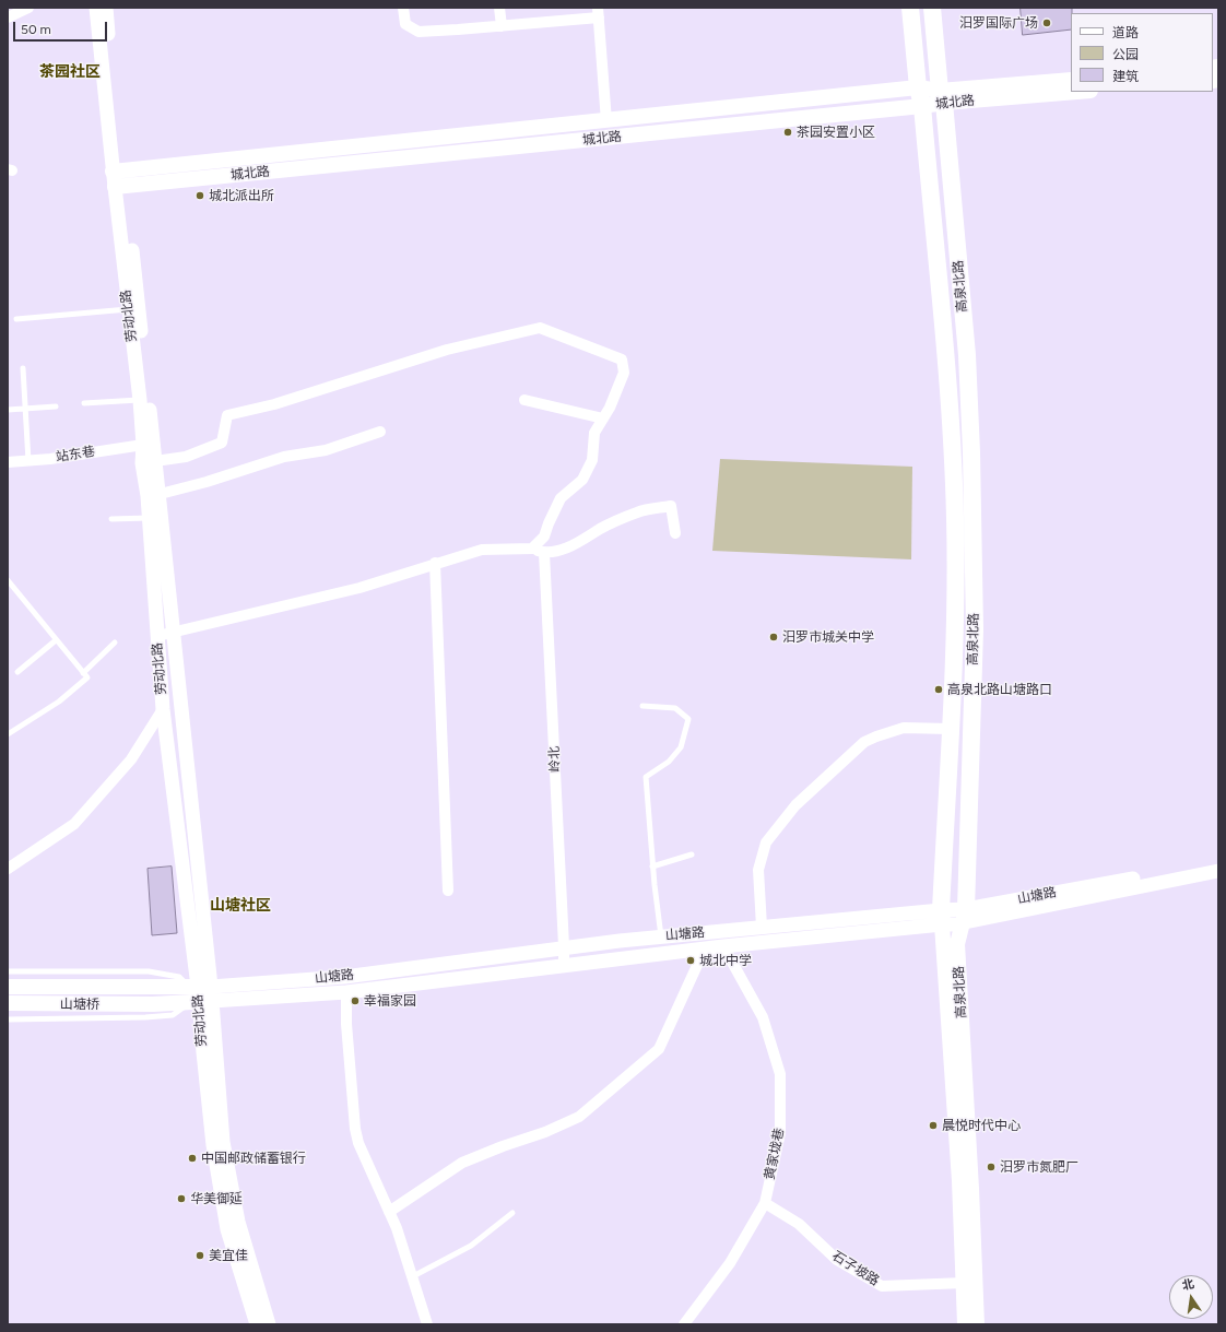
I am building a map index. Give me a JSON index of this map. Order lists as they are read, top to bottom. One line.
{"streets":{"main road":["城北路","高泉北路","山塘路","山塘桥"],"street":["劳动北路","站东巷","岭北","黄家垅巷","石子坡路"]},"crossings":[["城北路","高泉北路"],["城北路","劳动北路"],["高泉北路","山塘路"],["高泉北路","石子坡路"],["劳动北路","站东巷"],["劳动北路","山塘路"],["岭北","山塘路"],["山塘路","山塘桥"],["山塘路","黄家垅巷"],["黄家垅巷","石子坡路"]],"districts":["茶园社区","山塘社区"],"places":["汨罗国际广场","茶园安置小区","城北派出所","汨罗市城关中学","高泉北路山塘路口","城北中学","幸福家园","晨悦时代中心","中国邮政储蓄银行","汨罗市氮肥厂","华美御延","美宜佳"],"legend":["道路","公园","建筑"],"scale_bar":"50 m","north":"top"}
